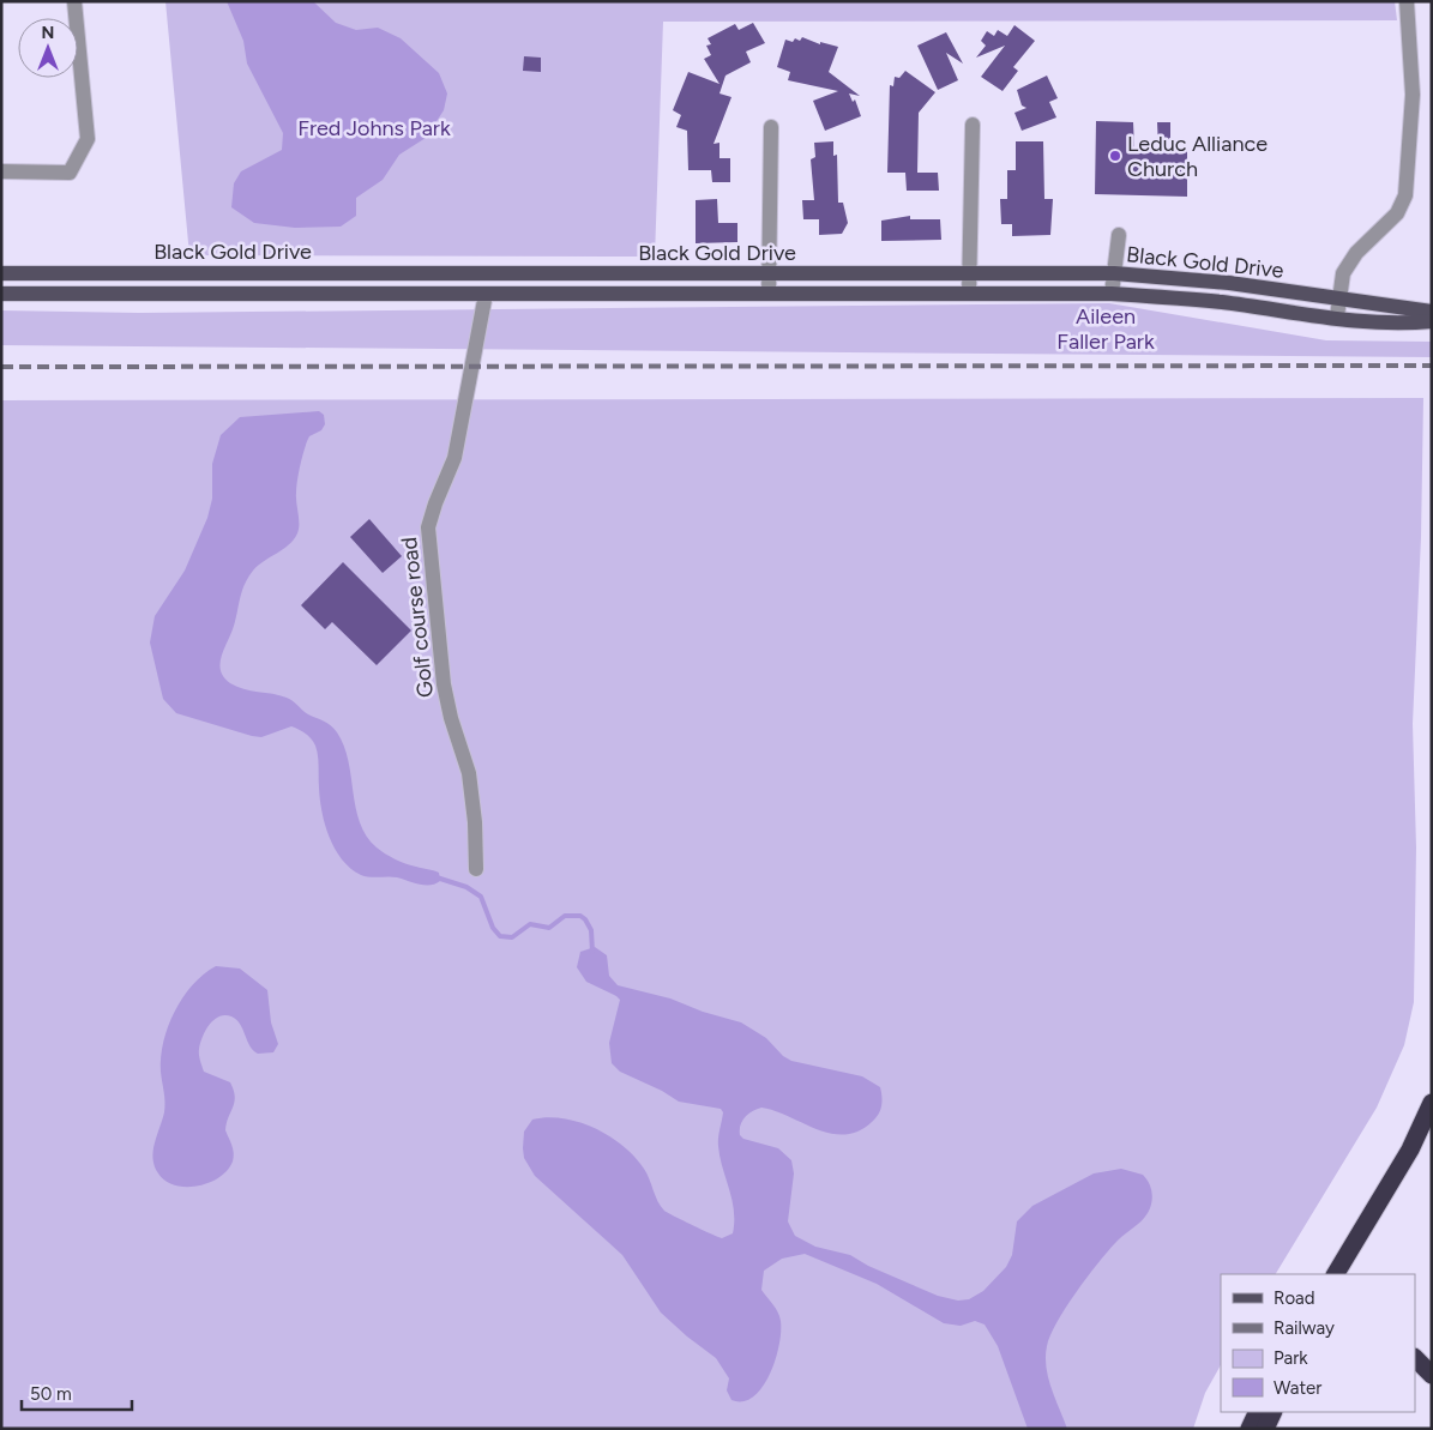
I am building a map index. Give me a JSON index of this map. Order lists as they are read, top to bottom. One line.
{"streets":{"main road":["Black Gold Drive"],"street":["Golf course road"]},"crossings":[["Black Gold Drive","Golf course road"]],"parks":["Fred Johns Park","Aileen Faller Park"],"places":["Leduc Alliance Church"],"legend":["Road","Railway","Park","Water"],"scale_bar":"50 m","north":"top"}
